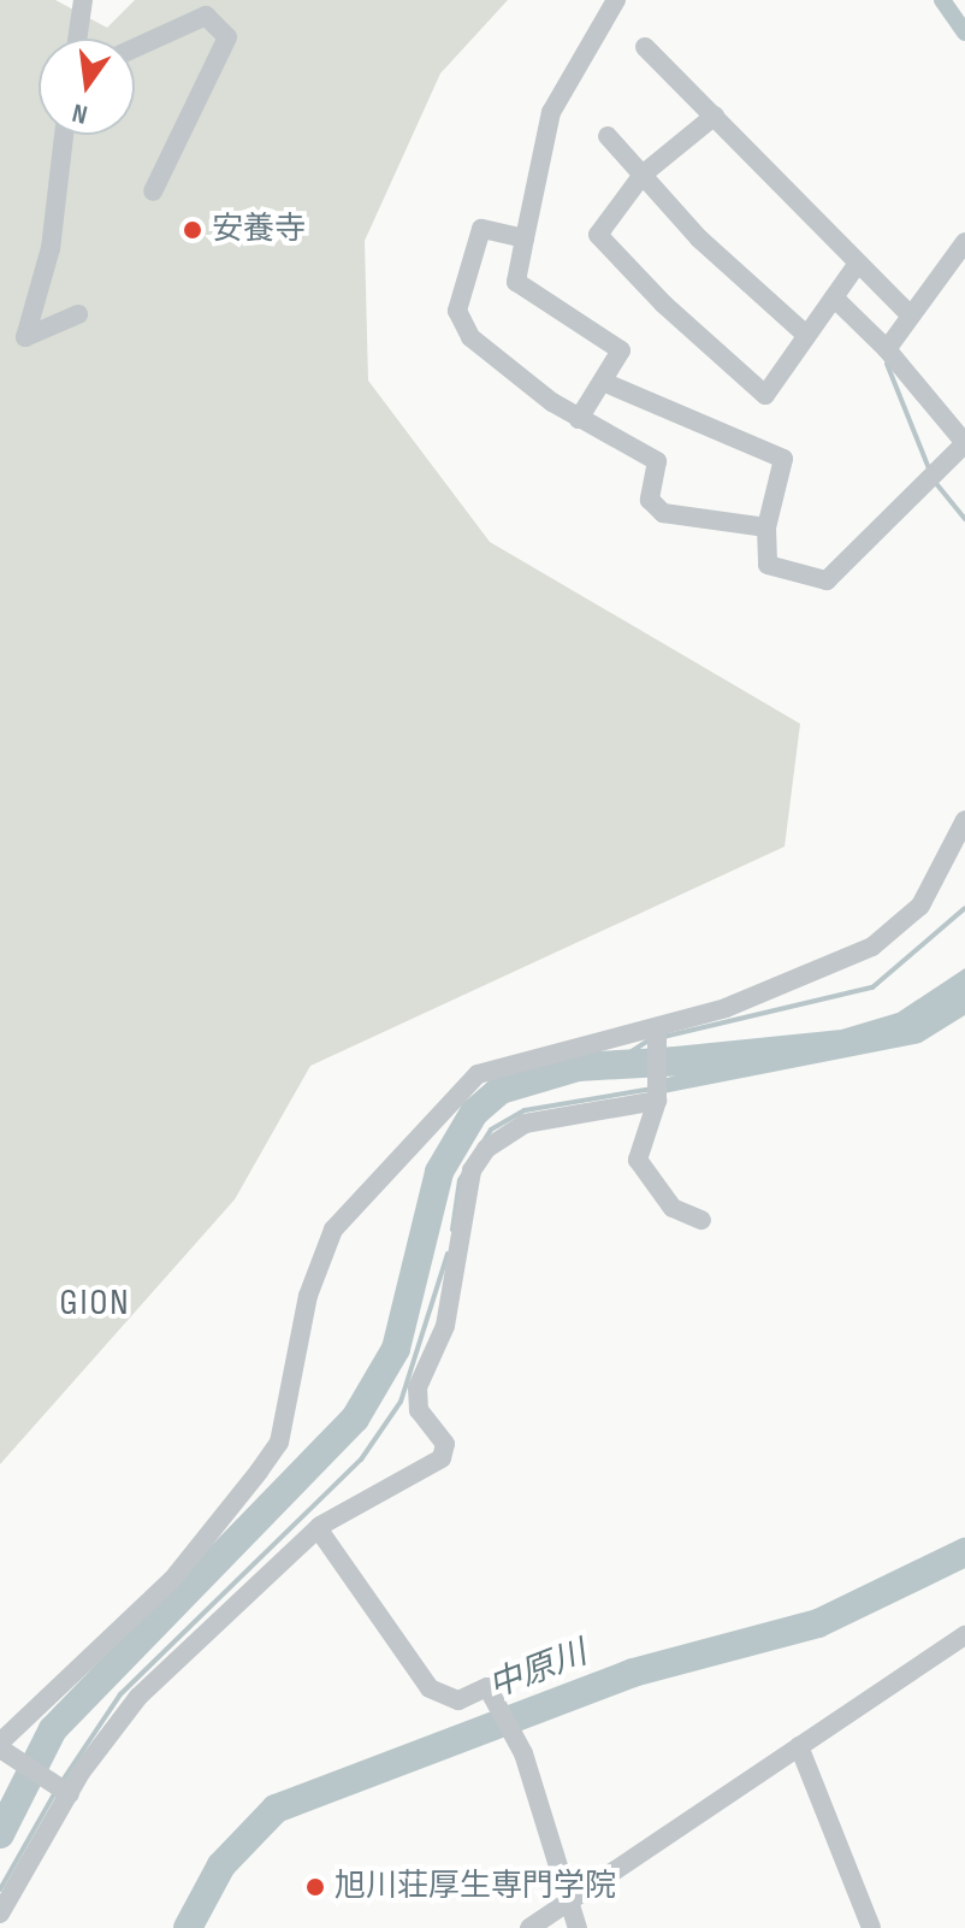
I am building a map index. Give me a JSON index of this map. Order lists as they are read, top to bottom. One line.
{"districts":["GION"],"water":["中原川"],"places":["安養寺","旭川荘厚生専門学院"],"north":"bottom"}
